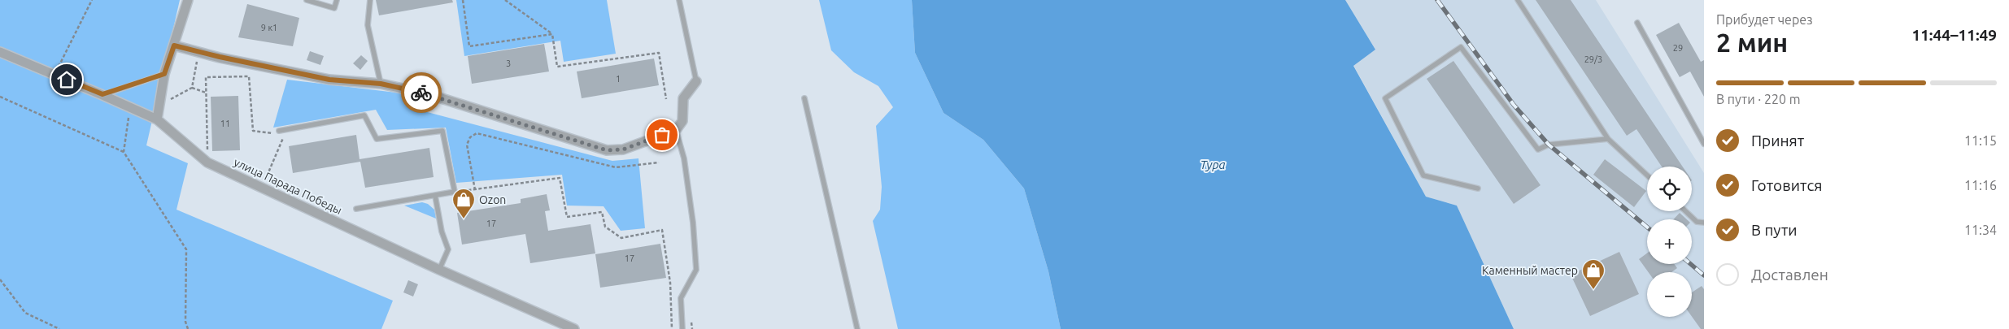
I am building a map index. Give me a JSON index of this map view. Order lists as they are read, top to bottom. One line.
{"streets":{"street":["улица Парада Победы"]},"water":["Тура"],"places":{"shop":["Ozon","Каменный мастер"]},"house_numbers":["9 к1","29","29/3","3","1","11","17","17"],"page":{"heading":["2 мин","Прибудет через","11:44–11:49"],"bar":"В пути · 220 m","list":[["Принят","11:15"],["Готовится","11:16"],["В пути","11:34"],"Доставлен"],"map_buttons":["+","−"]}}
